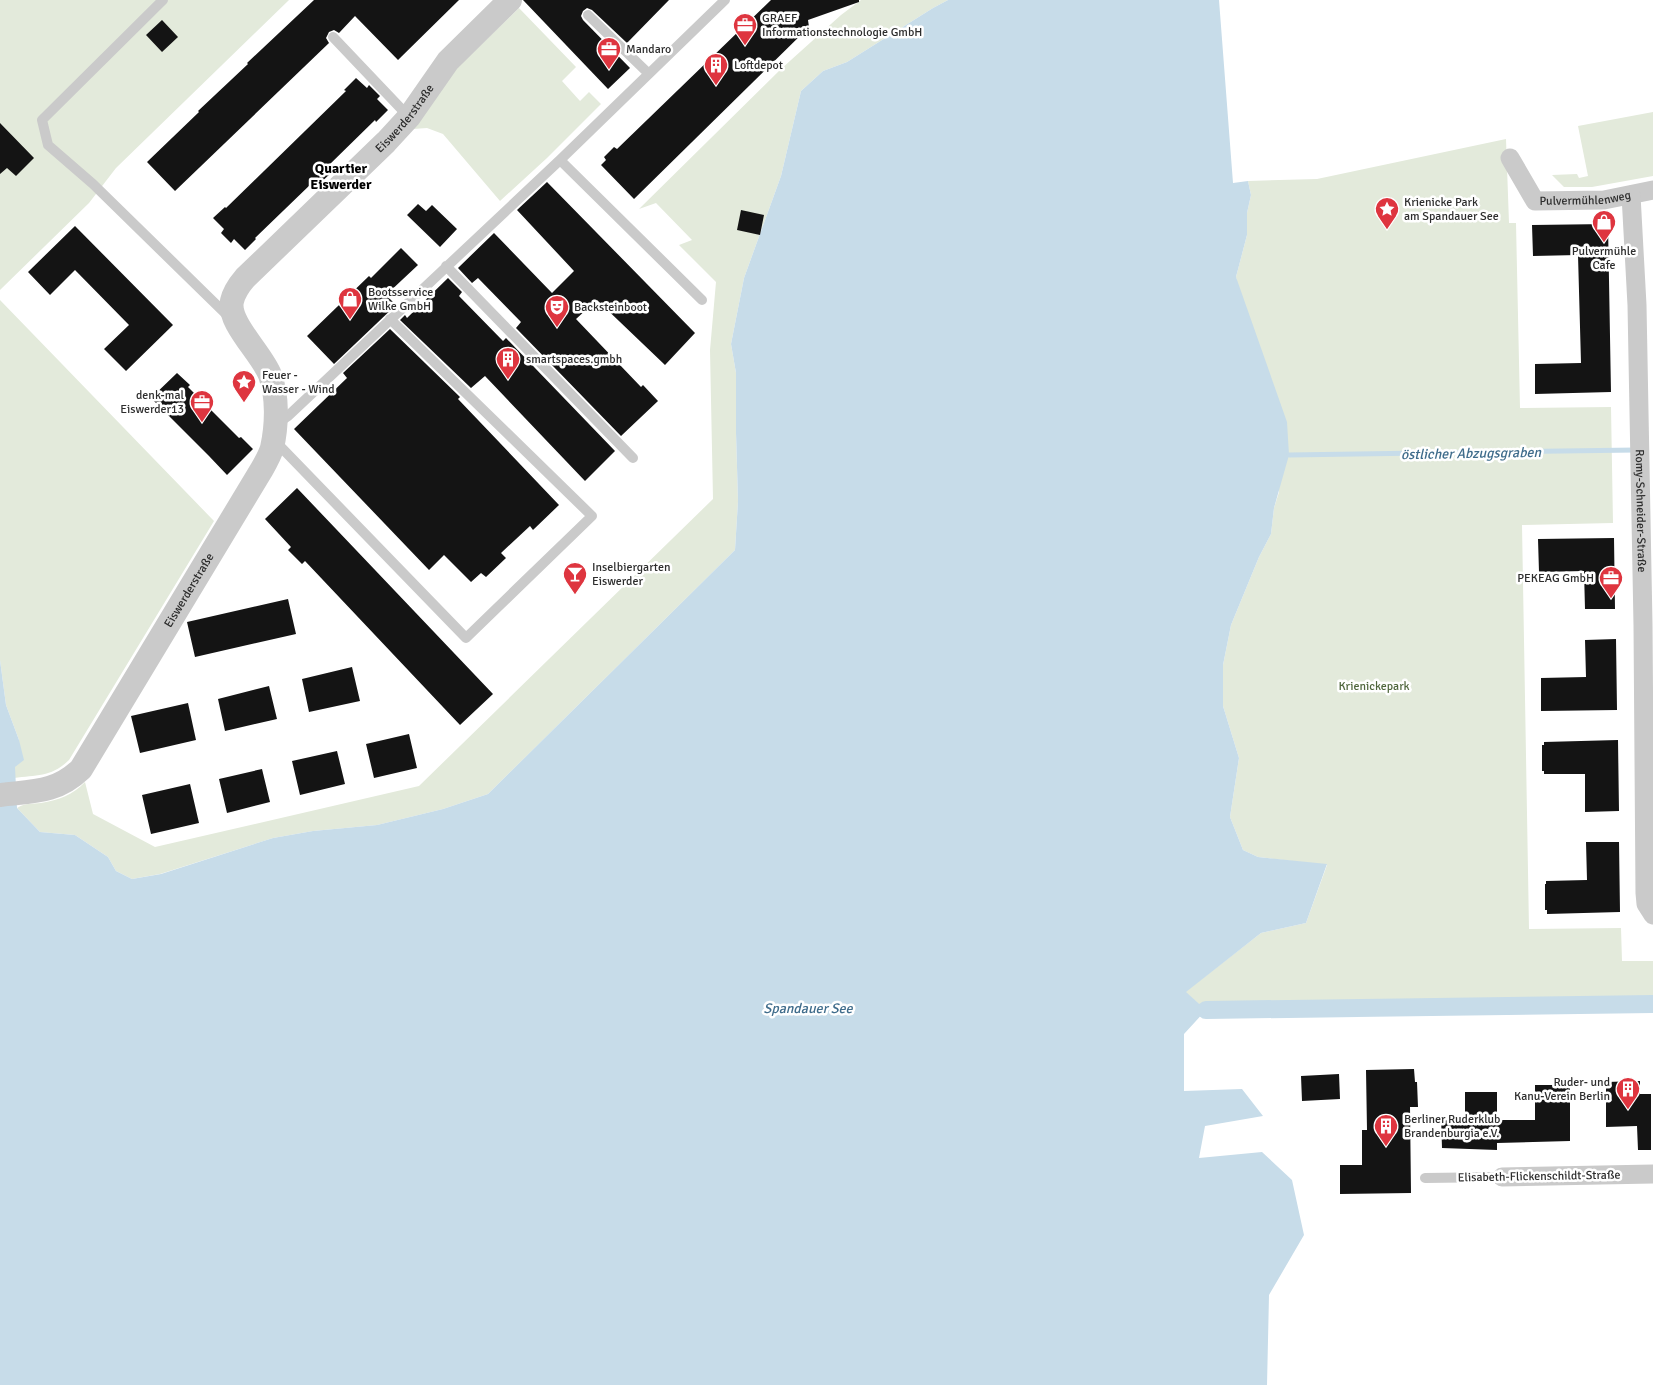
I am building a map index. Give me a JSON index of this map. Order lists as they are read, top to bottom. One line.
{"streets":{"street":["Eiswerderstraße","Pulvermühlenweg","Romy-Schneider-Straße","Elisabeth-Flickenschildt-Straße"]},"crossings":[["Pulvermühlenweg","Romy-Schneider-Straße"]],"districts":["Quartier Eiswerder"],"water":["östlicher Abzugsgraben","Spandauer See"],"parks":["Krienickepark"],"places":{"office":["GRAEF Informationstechnologie GmbH","Mandaro","denk-mal Eiswerder13","PEKEAG GmbH"],"building":["Loftdepot","smartspaces.gmbh","Ruder- und Kanu-Verein Berlin","Berliner Ruderklub Brandenburgia e.V."],"place":["Krienicke Park am Spandauer See","Feuer - Wasser - Wind"],"shop":["Pulvermühle Cafe","Bootsservice Wilke GmbH"],"theatre":["Backsteinboot"],"bar":["Inselbiergarten Eiswerder"]}}
